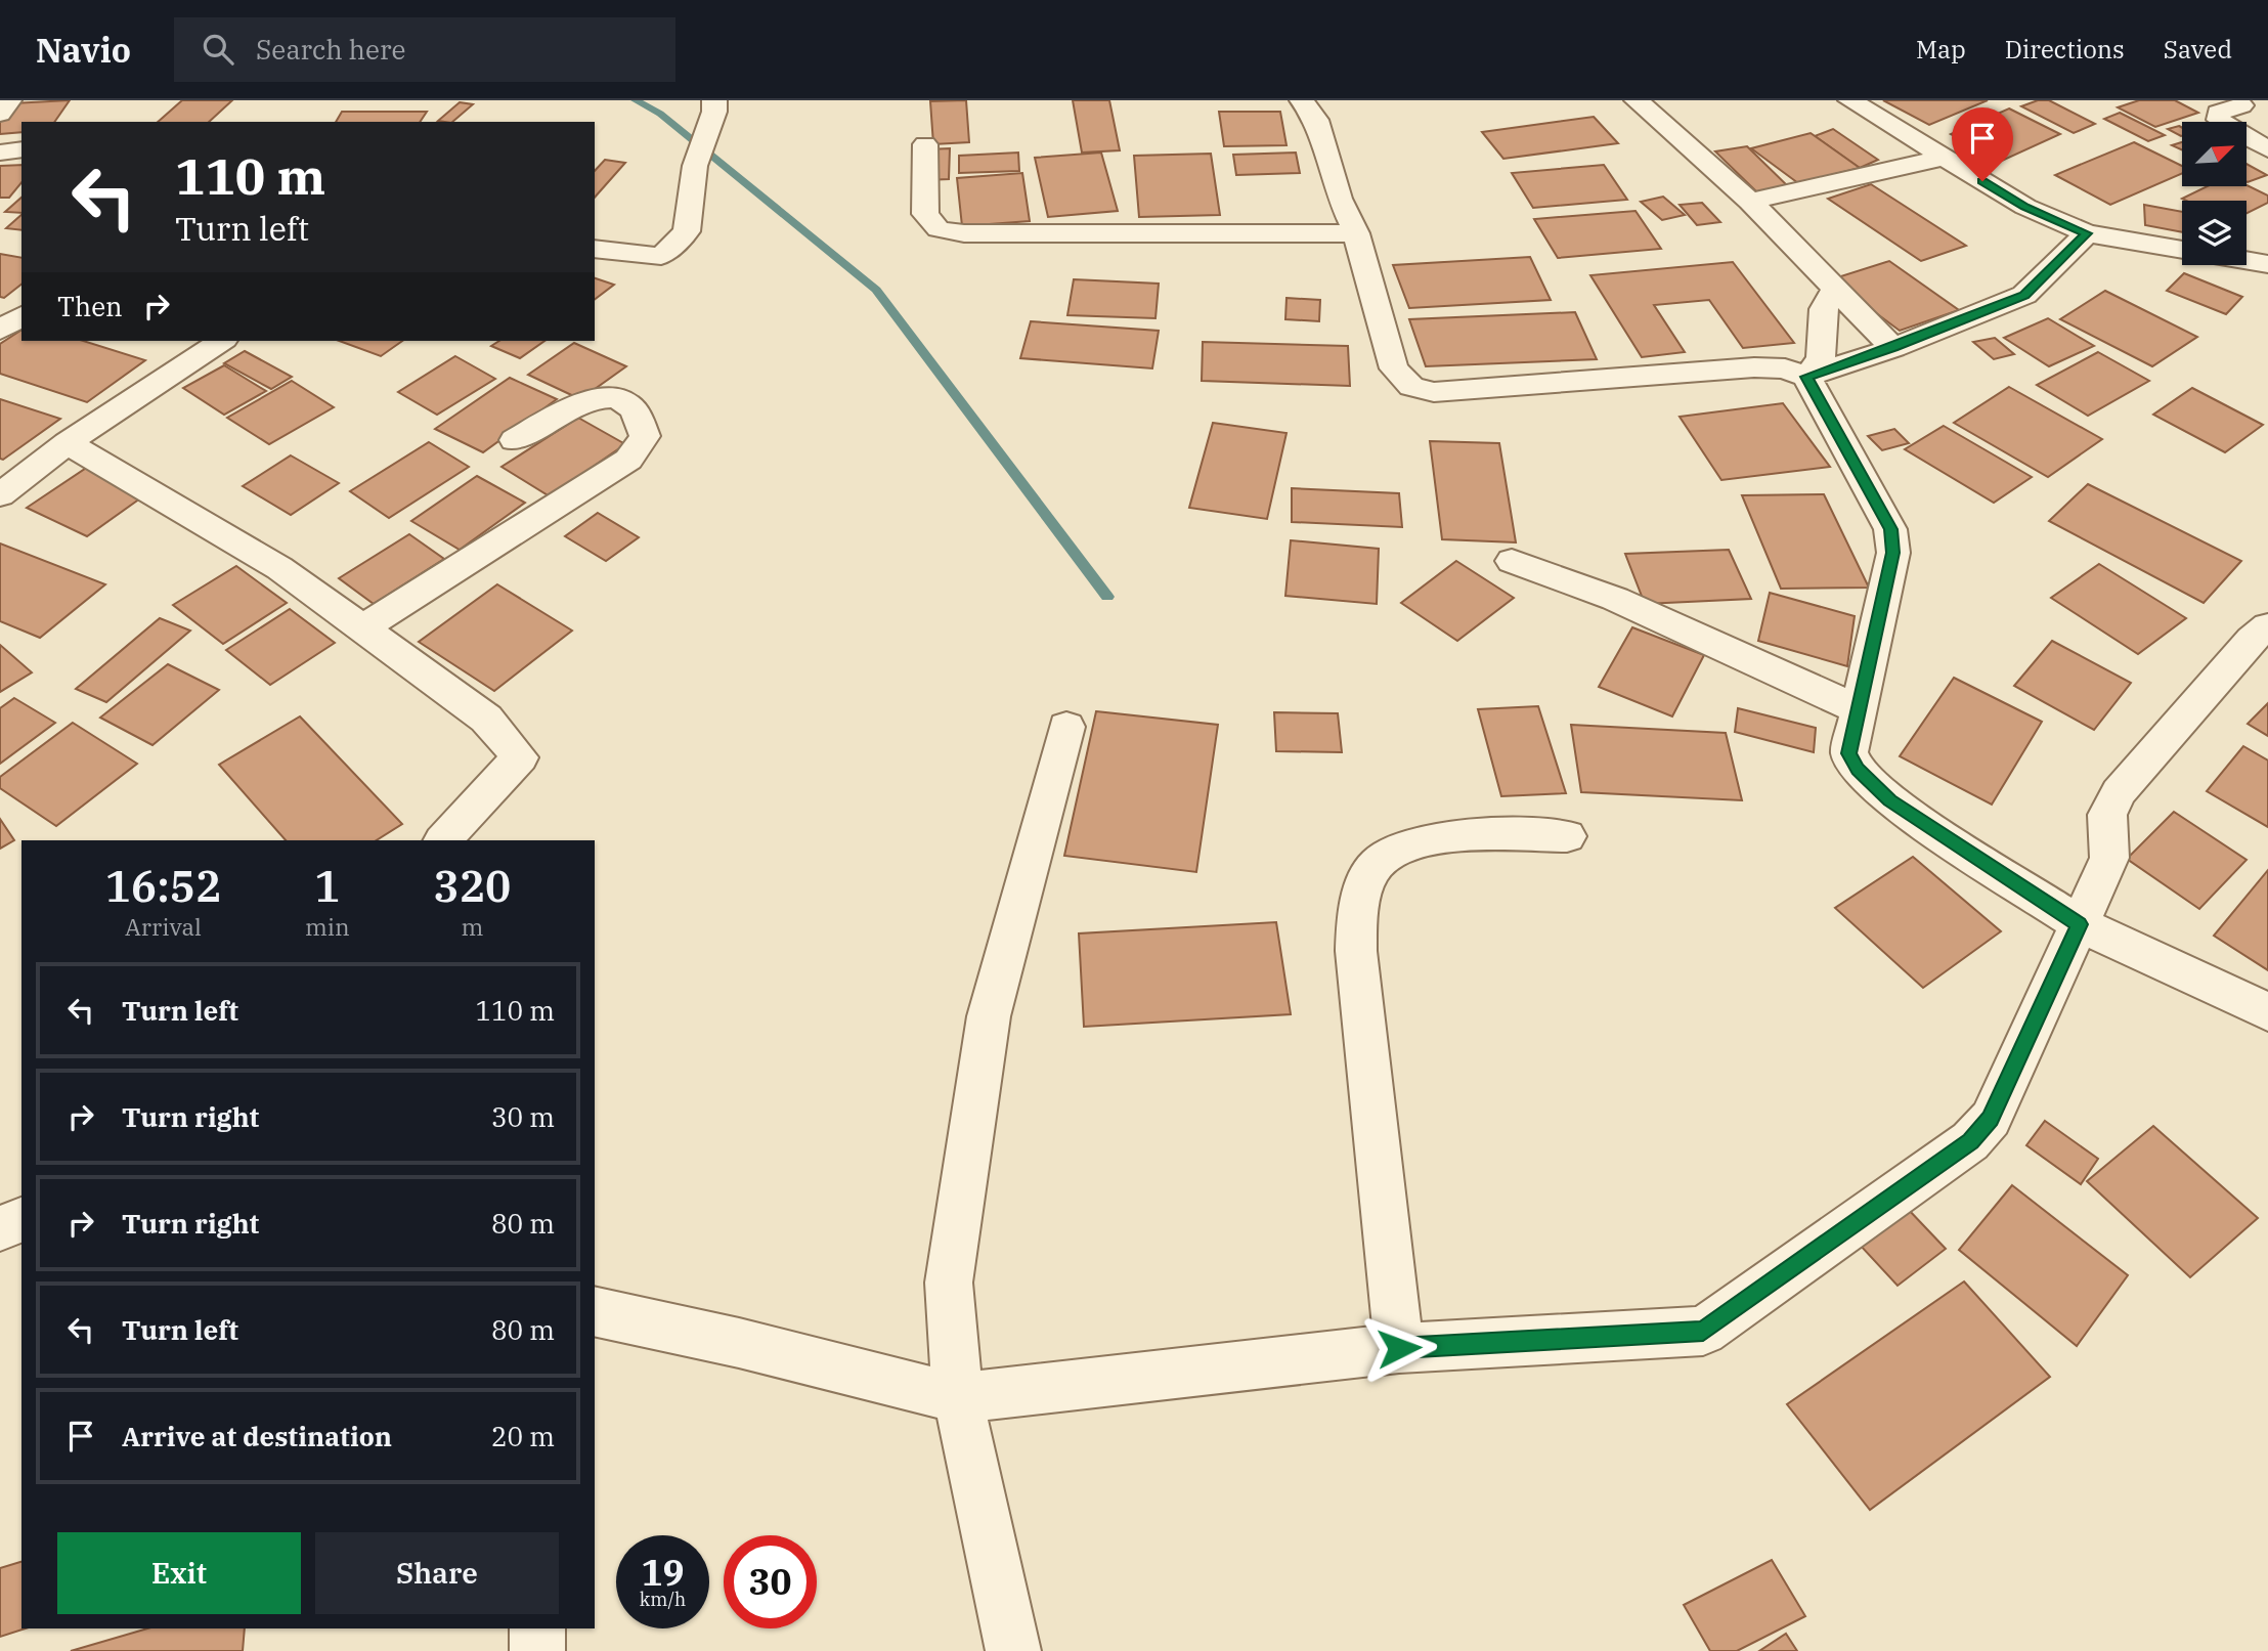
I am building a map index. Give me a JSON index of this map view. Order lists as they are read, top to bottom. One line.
{"north":"top right","page":{"header":"Navio","search":"Search here","nav":["Map","Directions","Saved"],"turn":["110 m","Turn left"],"then":"Then","eta":["16:52","Arrival","1","min","320","m"],"list":[{"name":"Turn left","value":"110 m"},{"name":"Turn right","value":"30 m"},{"name":"Turn right","value":"80 m"},{"name":"Turn left","value":"80 m"},{"name":"Arrive at destination","value":"20 m"}],"buttons":["Exit","Share"],"speed":"19 km/h","limit":"30"}}
